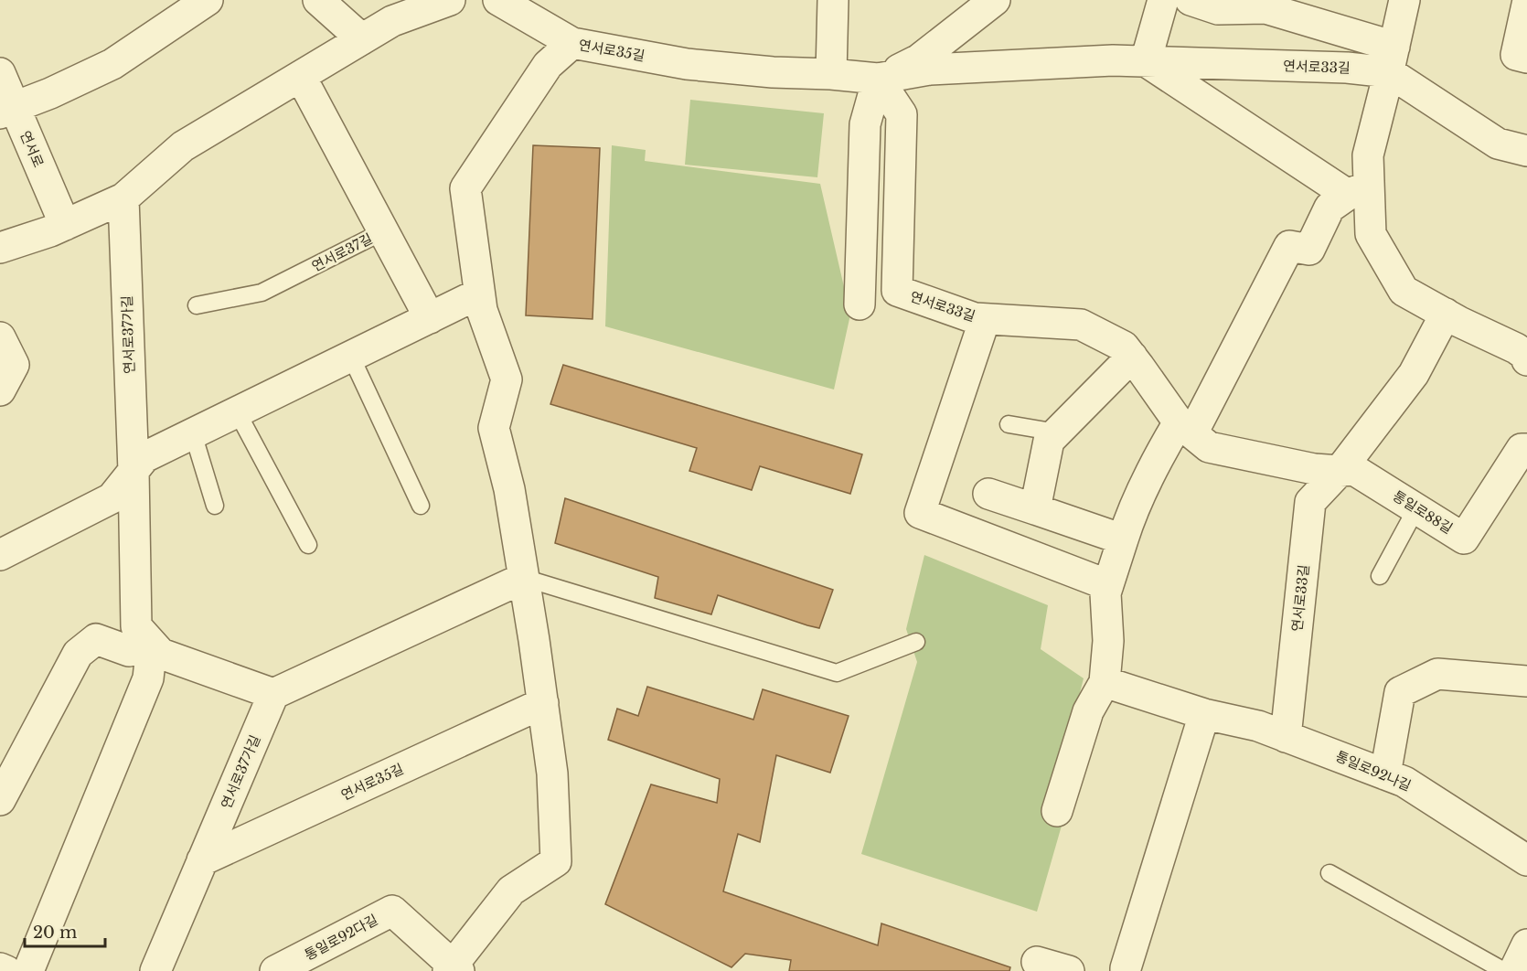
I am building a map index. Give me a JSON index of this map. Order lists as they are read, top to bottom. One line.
{"streets":{"street":["연서로35길","연서로33길","연서로","연서로37길","연서로37가길","통일로88길","통일로92나길","통일로92다길"]},"crossings":[["연서로35길","연서로33길"],["연서로35길","연서로37가길"],["연서로35길","통일로92다길"],["연서로33길","통일로88길"],["연서로33길","통일로92나길"]],"scale_bar":"20 m"}
